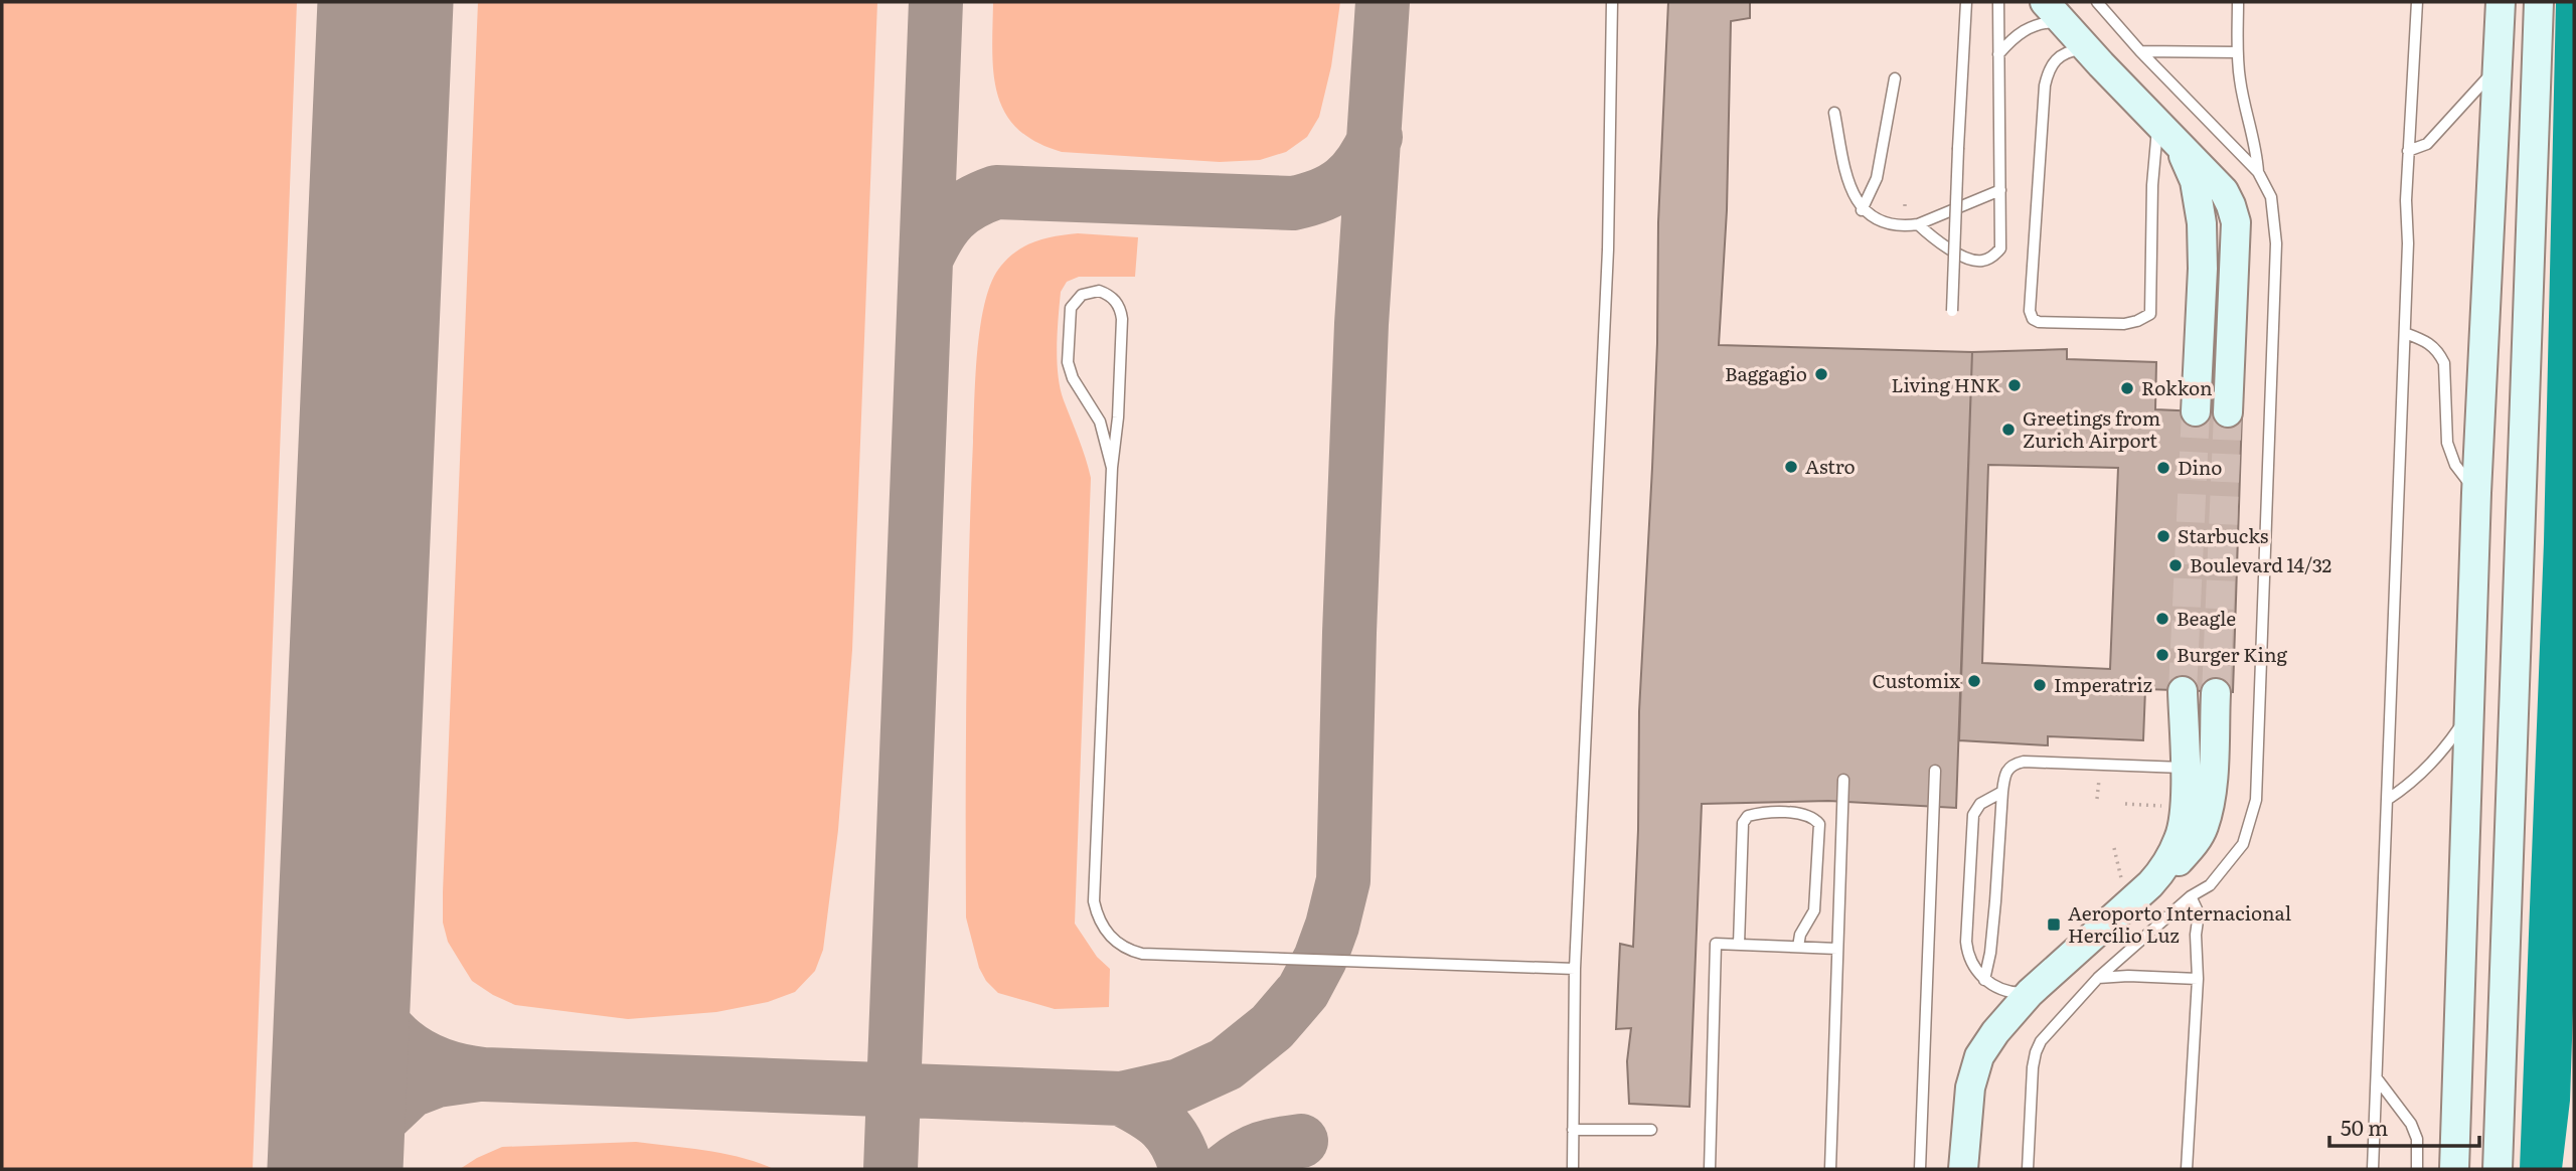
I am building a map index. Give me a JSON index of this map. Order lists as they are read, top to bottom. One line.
{"places":{"other":["Baggagio","Living HNK","Rokkon","Greetings from Zurich Airport","Astro","Dino","Starbucks","Boulevard 14/32","Beagle","Burger King","Customix","Imperatriz"],"transit":["Aeroporto Internacional Hercílio Luz"]},"scale_bar":"50 m"}
